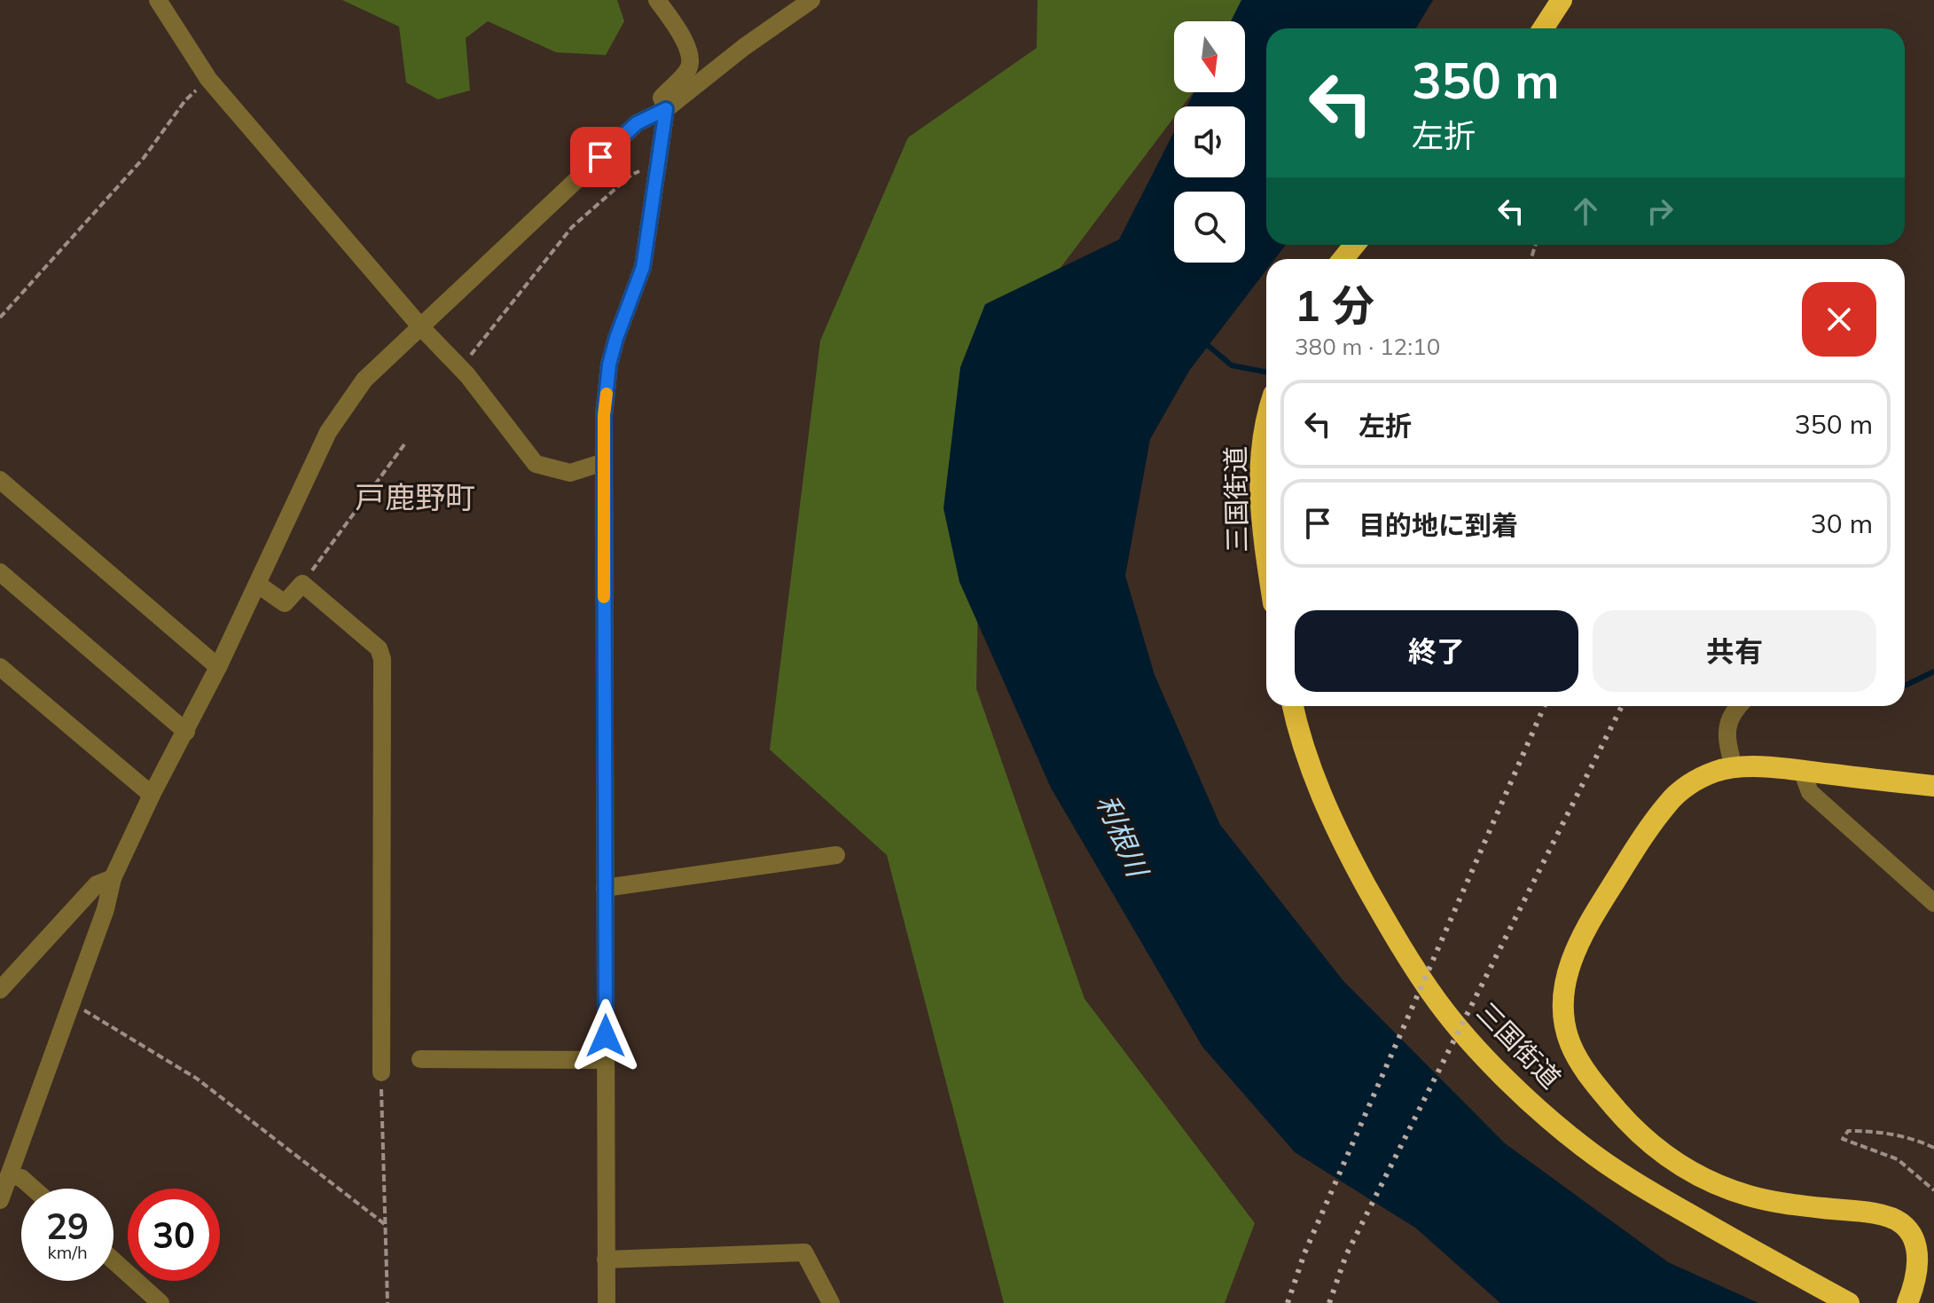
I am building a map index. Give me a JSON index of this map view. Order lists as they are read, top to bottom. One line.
{"streets":{"highway":["三国街道"]},"districts":["戸鹿野町"],"water":["利根川"],"north":"bottom","page":{"turn":["350 m","左折"],"heading":["1 分","380 m · 12:10"],"list":[{"name":"左折","value":"350 m"},{"name":"目的地に到着","value":"30 m"}],"buttons":["終了","共有"],"speed":"29 km/h","limit":"30"}}
